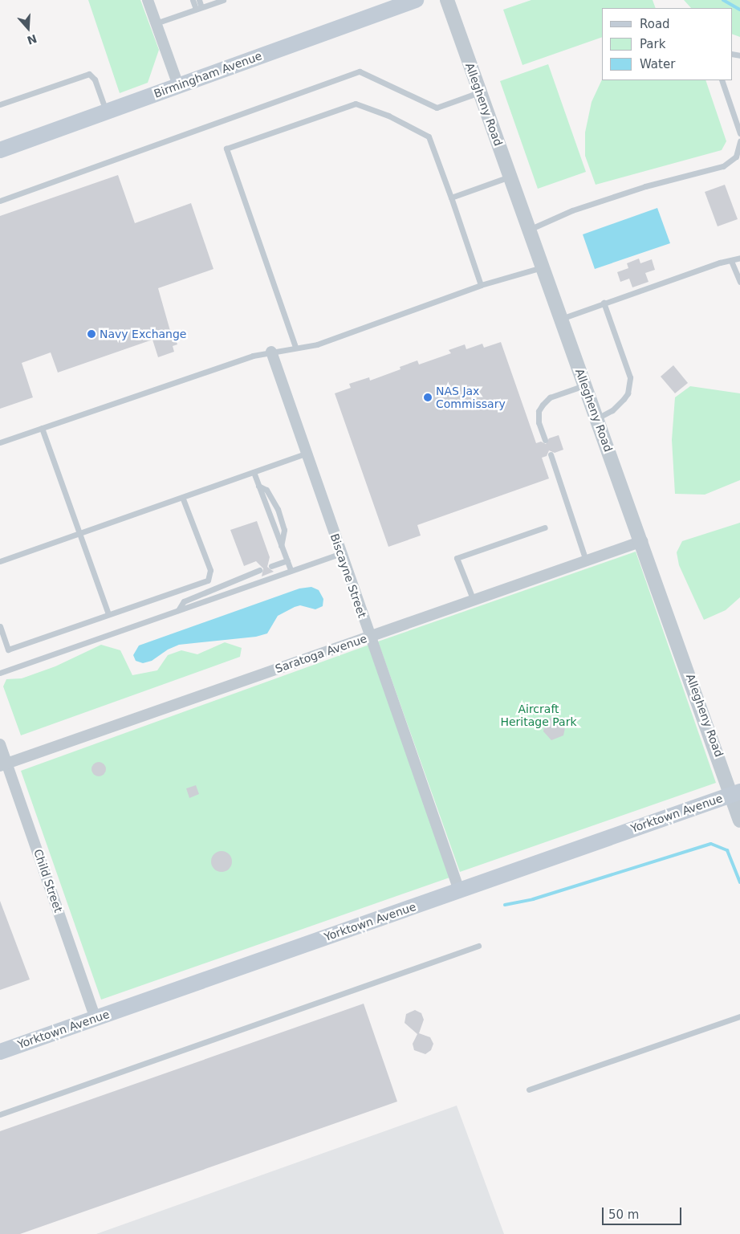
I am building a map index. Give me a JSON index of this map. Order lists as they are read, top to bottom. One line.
{"streets":{"main road":["Birmingham Avenue","Yorktown Avenue"],"street":["Allegheny Road","Biscayne Street","Saratoga Avenue","Child Street"]},"crossings":[["Allegheny Road","Saratoga Avenue"],["Allegheny Road","Yorktown Avenue"],["Biscayne Street","Saratoga Avenue"],["Biscayne Street","Yorktown Avenue"],["Saratoga Avenue","Child Street"],["Yorktown Avenue","Child Street"]],"parks":["Aircraft Heritage Park"],"places":["Navy Exchange","NAS Jax Commissary"],"legend":["Road","Park","Water"],"scale_bar":"50 m","north":"bottom"}
